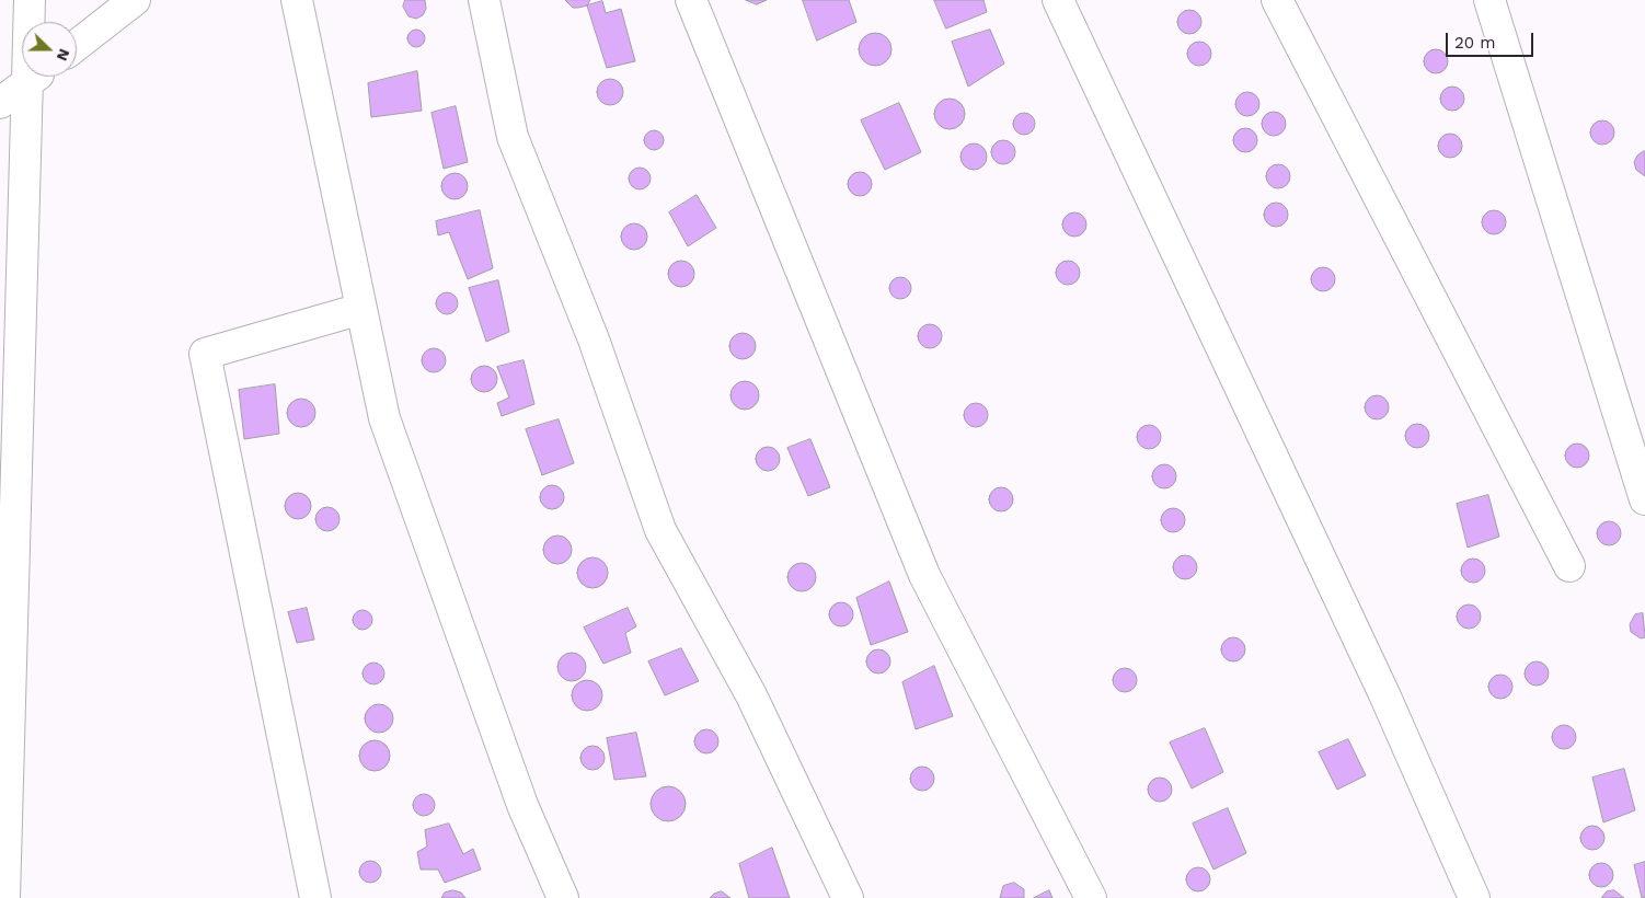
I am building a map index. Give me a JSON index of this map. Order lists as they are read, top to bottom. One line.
{"scale_bar":"20 m","north":"right"}
